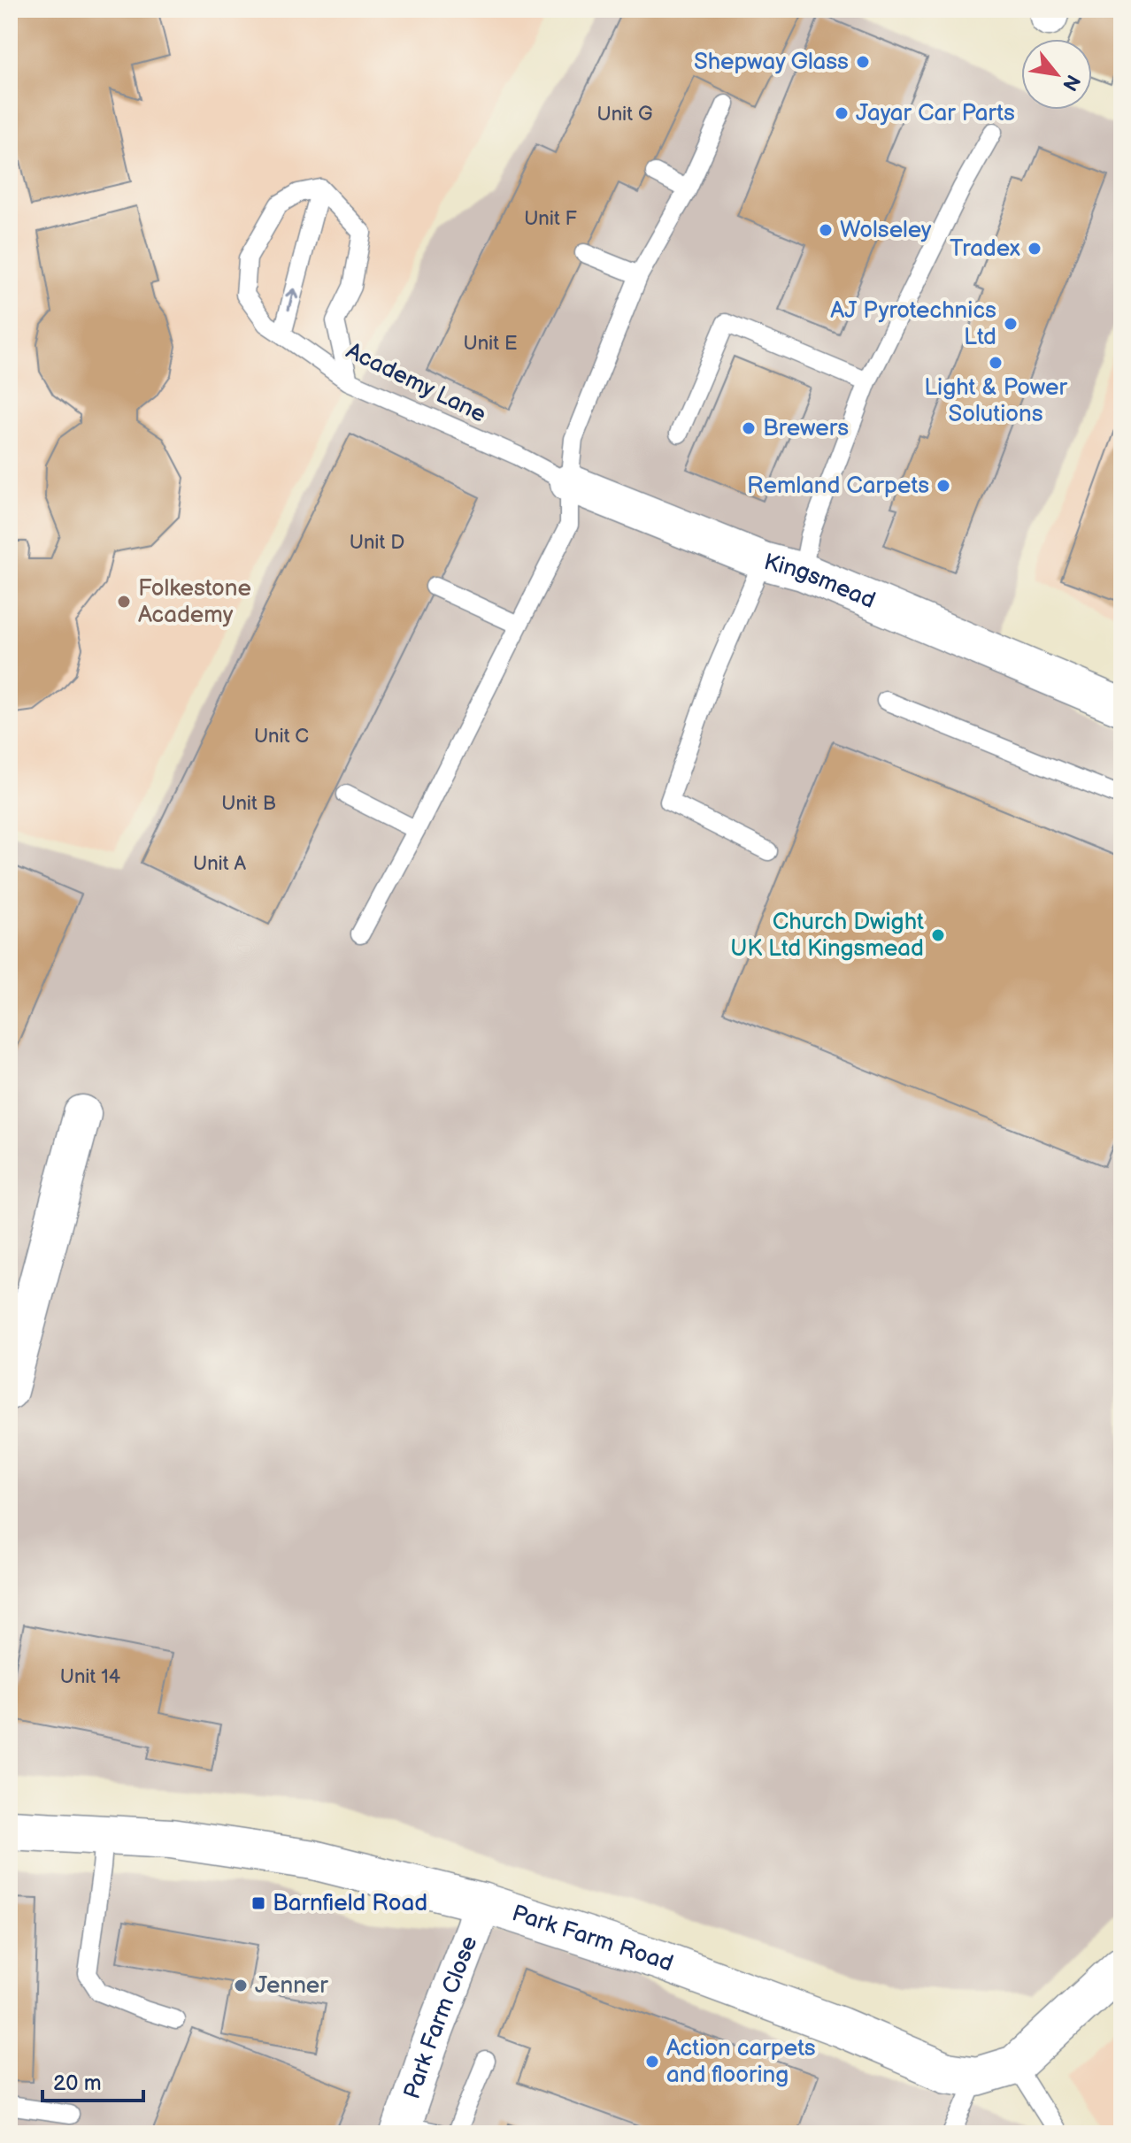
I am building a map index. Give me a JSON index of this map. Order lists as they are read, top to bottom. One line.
{"streets":{"street":["Kingsmead","Park Farm Road","Park Farm Close"],"lane":["Academy Lane"]},"crossings":[["Academy Lane","Kingsmead"],["Park Farm Road","Park Farm Close"]],"places":{"other":["Shepway Glass","Jayar Car Parts","Wolseley","Tradex","AJ Pyrotechnics Ltd","Light & Power Solutions","Brewers","Remland Carpets","Folkestone Academy","Church Dwight UK Ltd Kingsmead","Jenner","Action carpets and flooring"],"transit":["Barnfield Road"]},"house_numbers":["Unit G","Unit F","Unit E","Unit D","Unit C","Unit B","Unit A","Unit 14"],"scale_bar":"20 m","north":"bottom right"}
